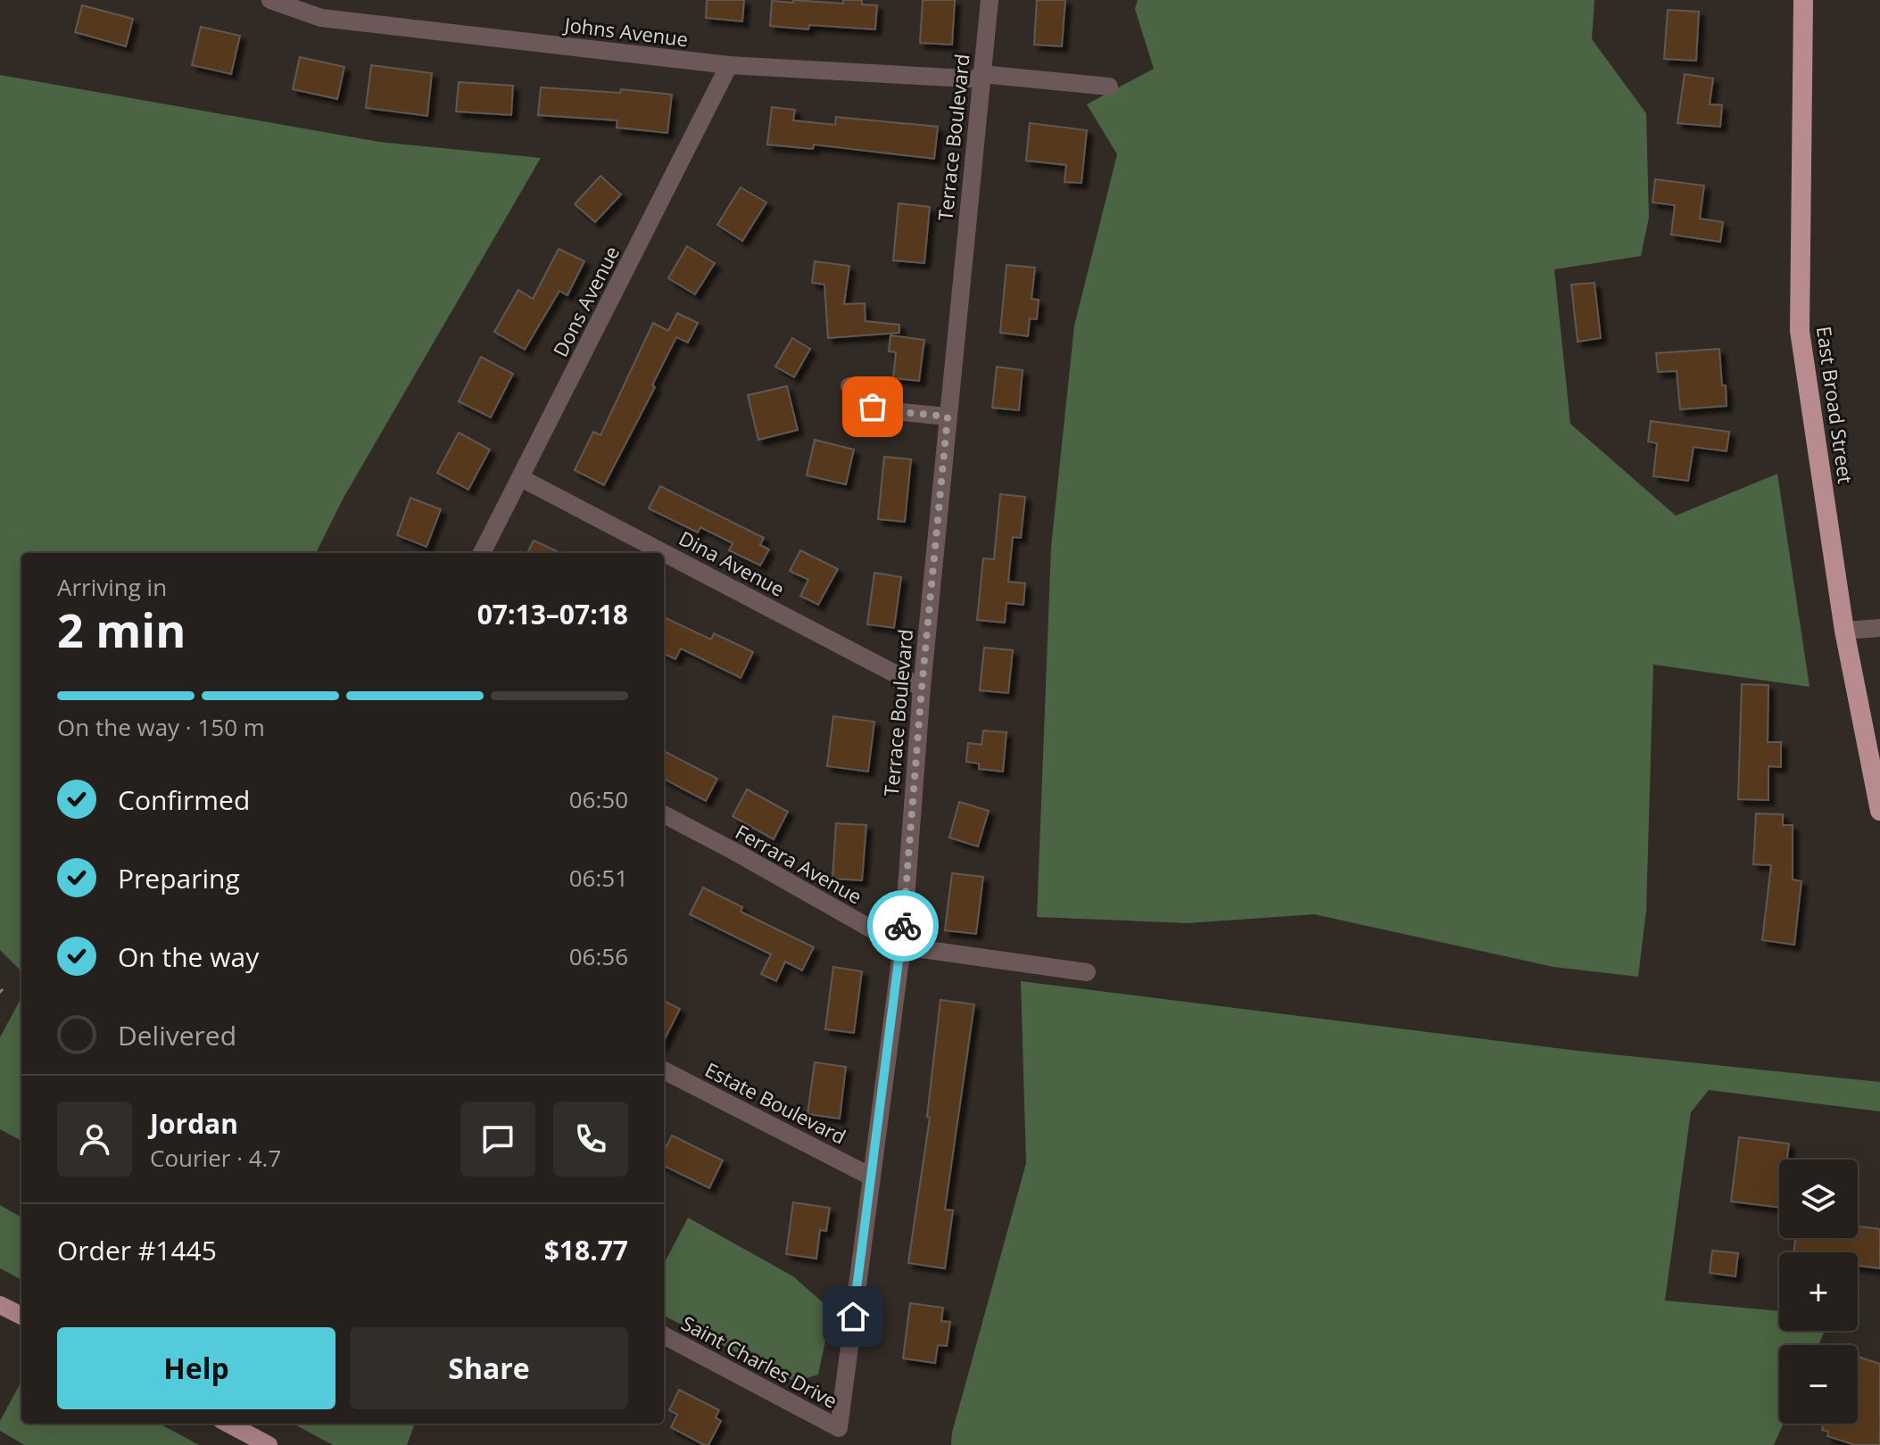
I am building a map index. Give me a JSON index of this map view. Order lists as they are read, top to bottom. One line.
{"streets":{"highway":["East Broad Street"],"street":["Johns Avenue","Terrace Boulevard","Dons Avenue","Dina Avenue","Ferrara Avenue","Estate Boulevard","Saint Charles Drive"]},"crossings":[["Johns Avenue","Terrace Boulevard"],["Johns Avenue","Dons Avenue"],["Terrace Boulevard","Dina Avenue"],["Terrace Boulevard","Ferrara Avenue"],["Terrace Boulevard","Estate Boulevard"],["Terrace Boulevard","Saint Charles Drive"],["Dons Avenue","Dina Avenue"]],"page":{"heading":["2 min","Arriving in","07:13–07:18"],"panel":["Jordan","Courier · 4.7","Order #1445","$18.77"],"bar":"On the way · 150 m","list":[["Confirmed","06:50"],["Preparing","06:51"],["On the way","06:56"],"Delivered"],"map_buttons":["+","−"],"buttons":["Help","Share"]}}
